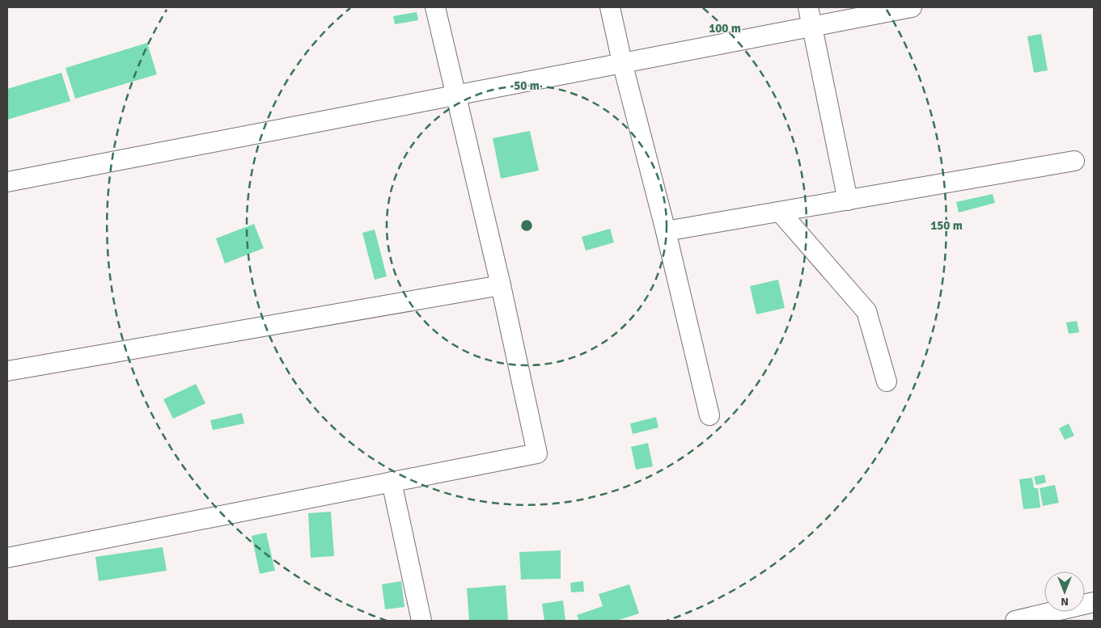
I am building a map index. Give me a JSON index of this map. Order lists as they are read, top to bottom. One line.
{"north":"bottom","rings":["100 m","50 m","150 m"]}
